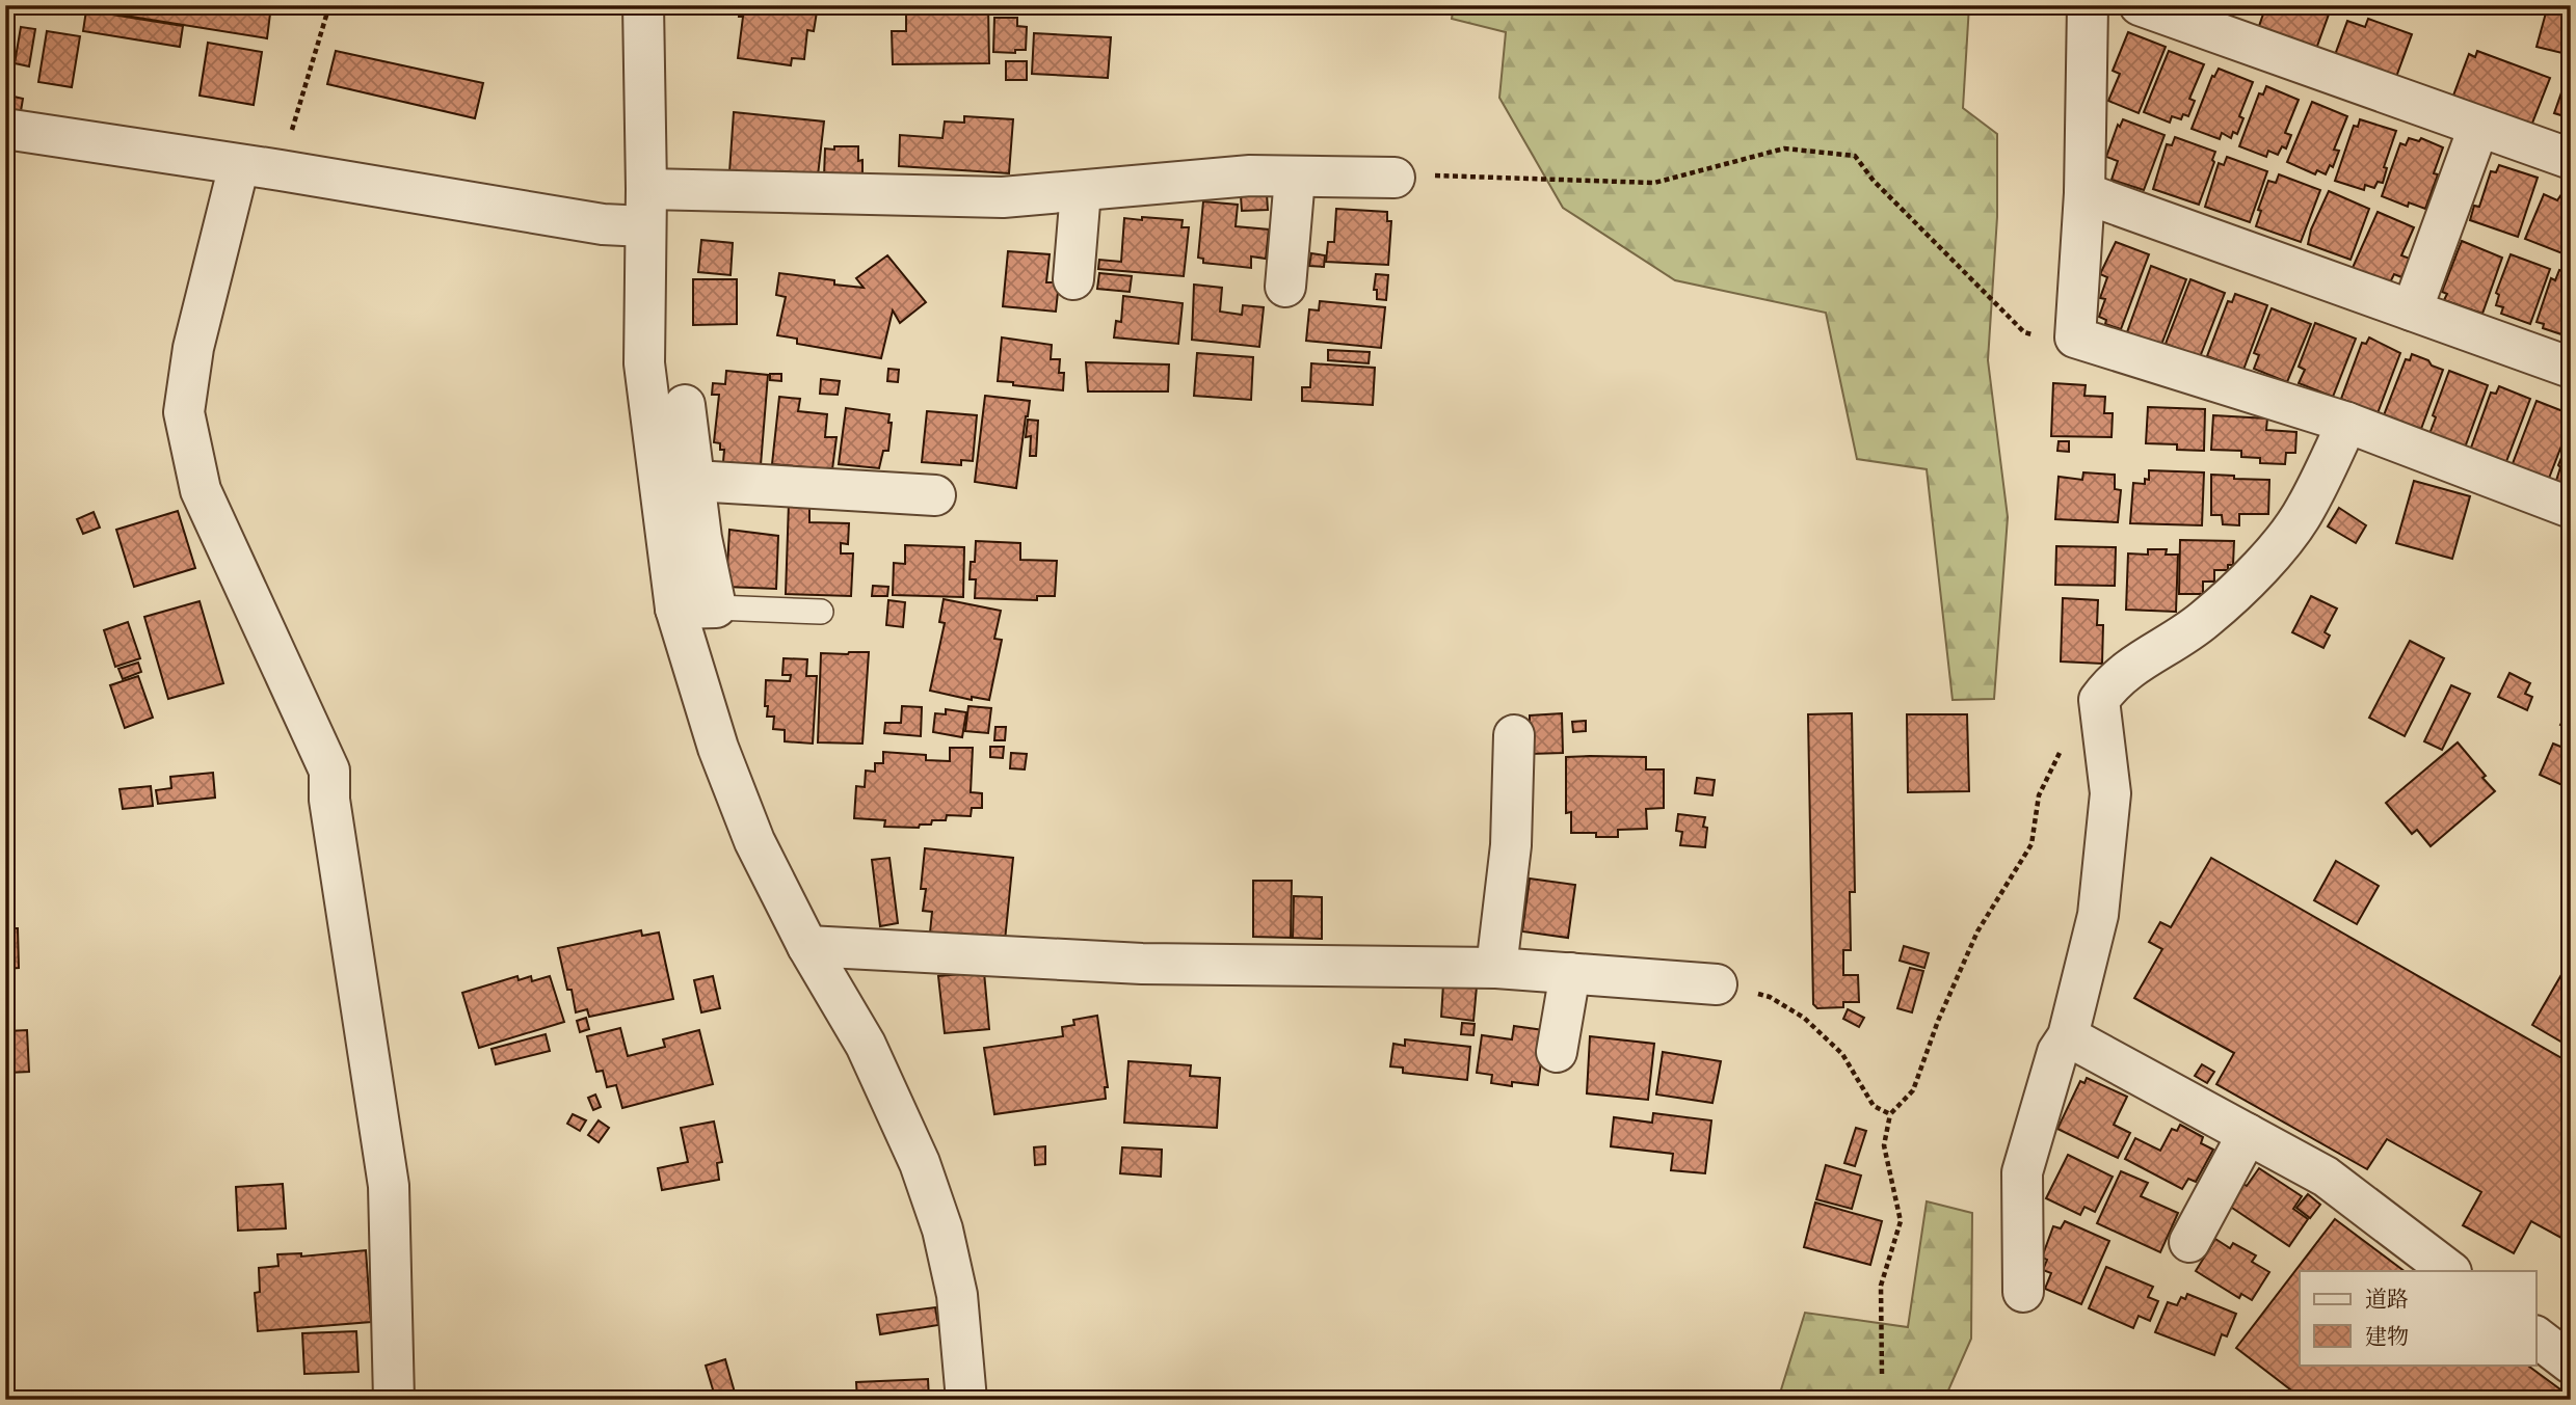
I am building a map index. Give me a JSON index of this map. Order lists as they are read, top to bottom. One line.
{"legend":["道路","建物"]}
